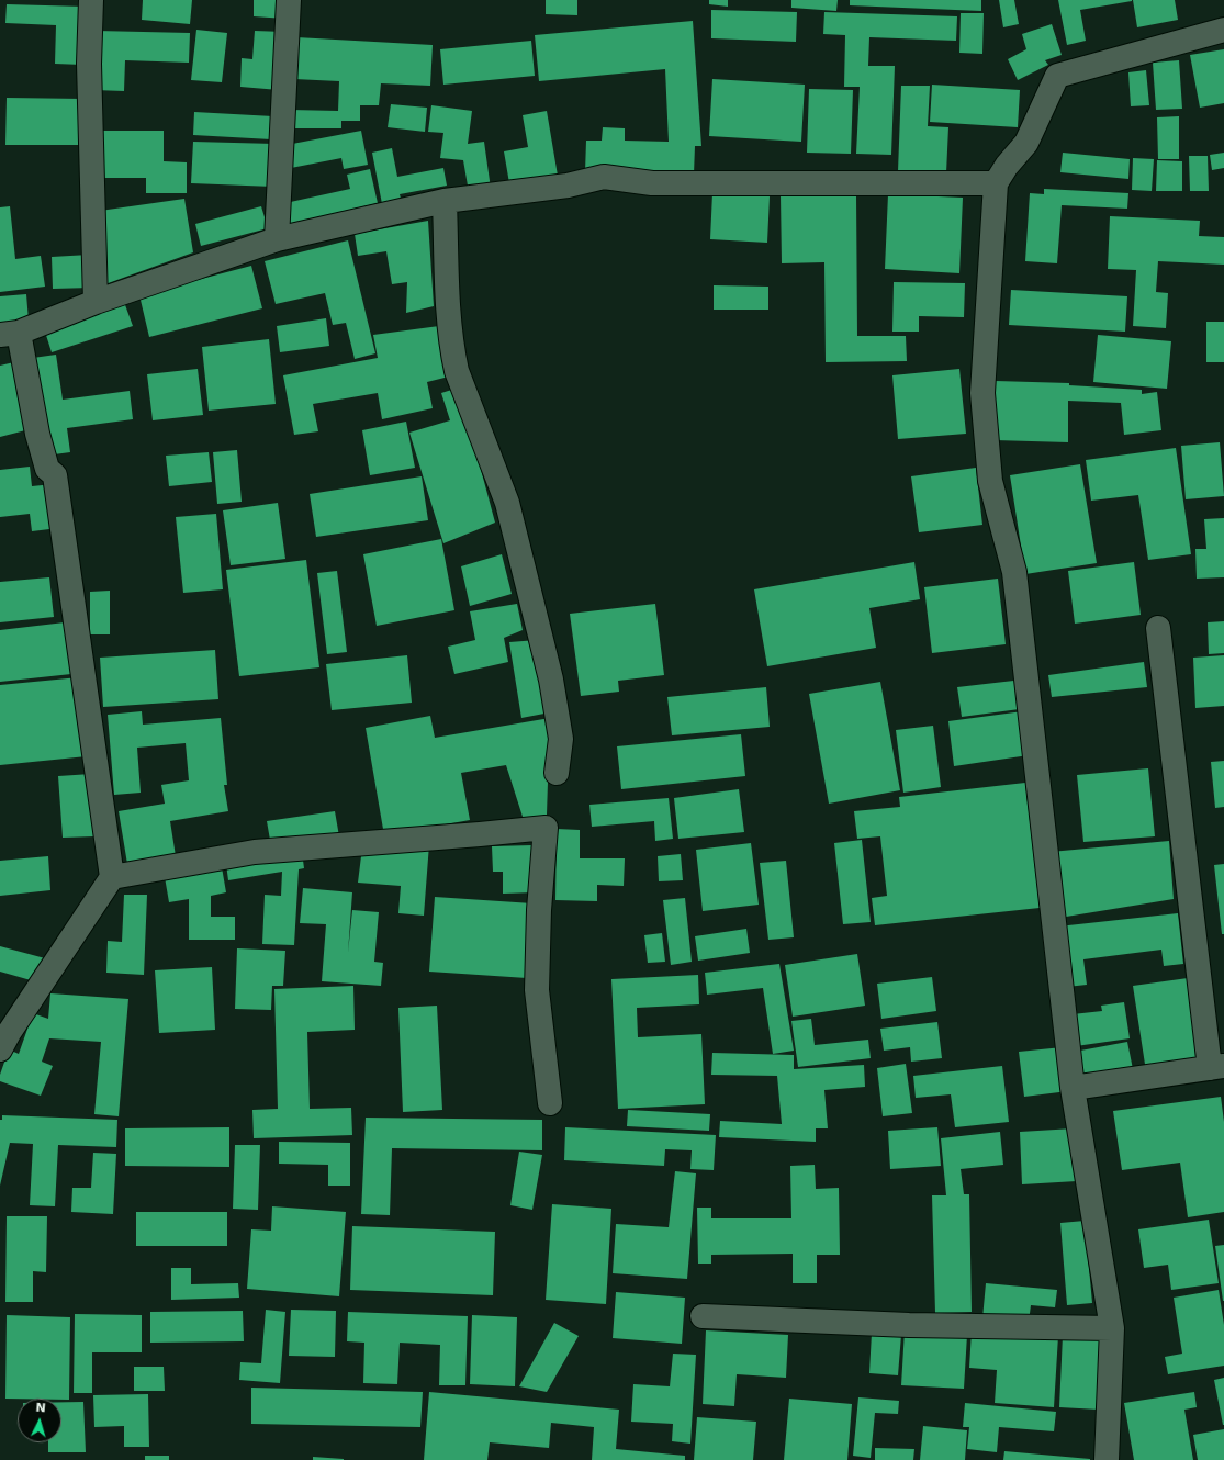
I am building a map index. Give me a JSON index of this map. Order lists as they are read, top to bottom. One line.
{"north":"top"}
